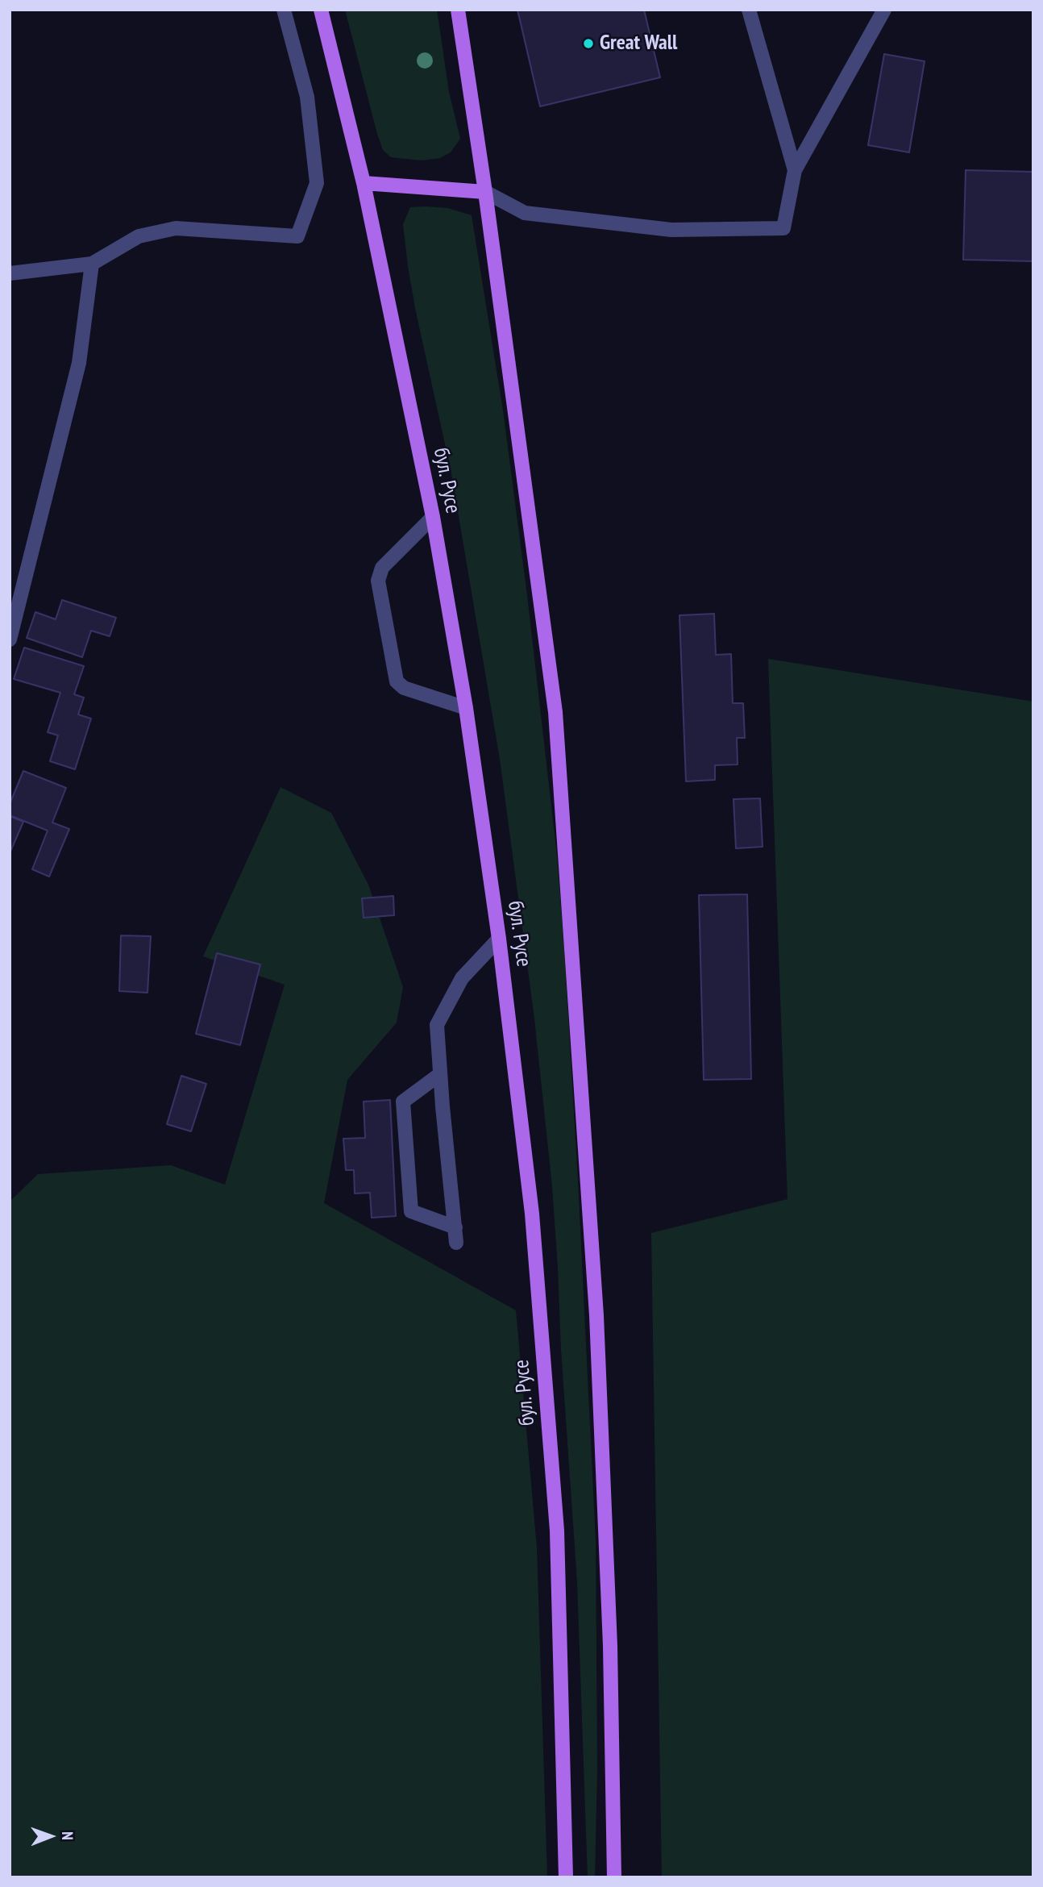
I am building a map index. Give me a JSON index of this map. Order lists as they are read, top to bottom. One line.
{"streets":{"main road":["бул. Русе"]},"places":["Great Wall"],"north":"right"}
